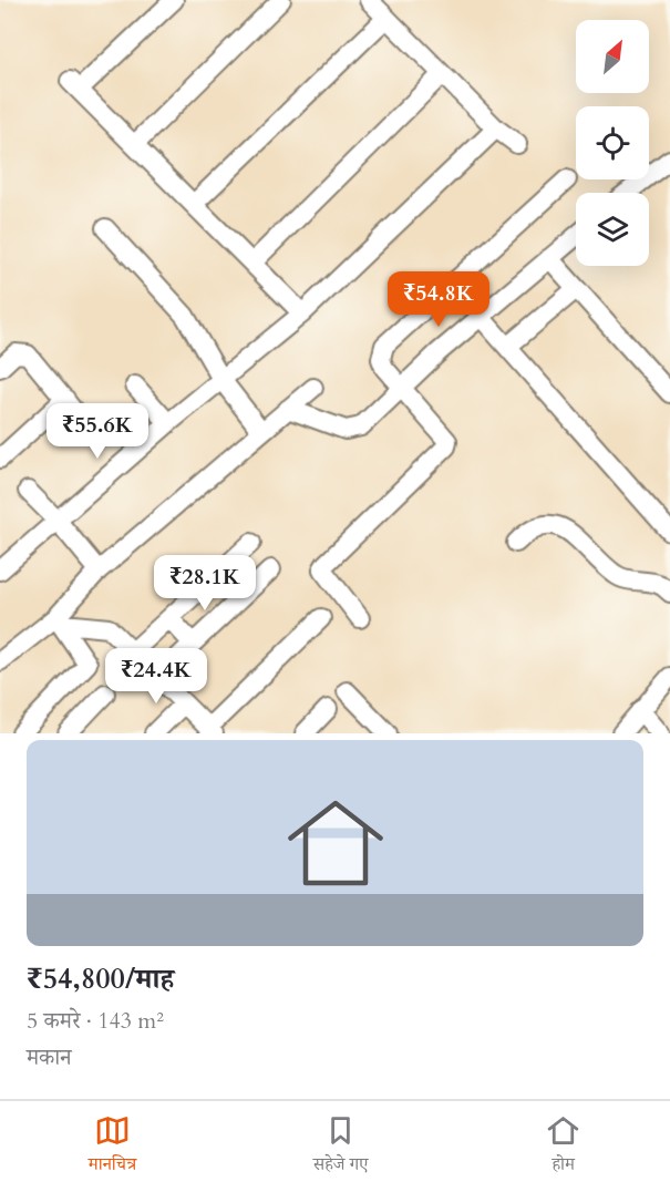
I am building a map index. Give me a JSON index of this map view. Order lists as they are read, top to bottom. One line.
{"north":"top right","page":{"price":["₹54.8K","₹55.6K","₹28.1K","₹24.4K"],"list":[{"name":"₹54,800/माह","note":"5 कमरे · 143 m² · मकान"}],"tabs":["मानचित्र","सहेजे गए","होम"]}}
